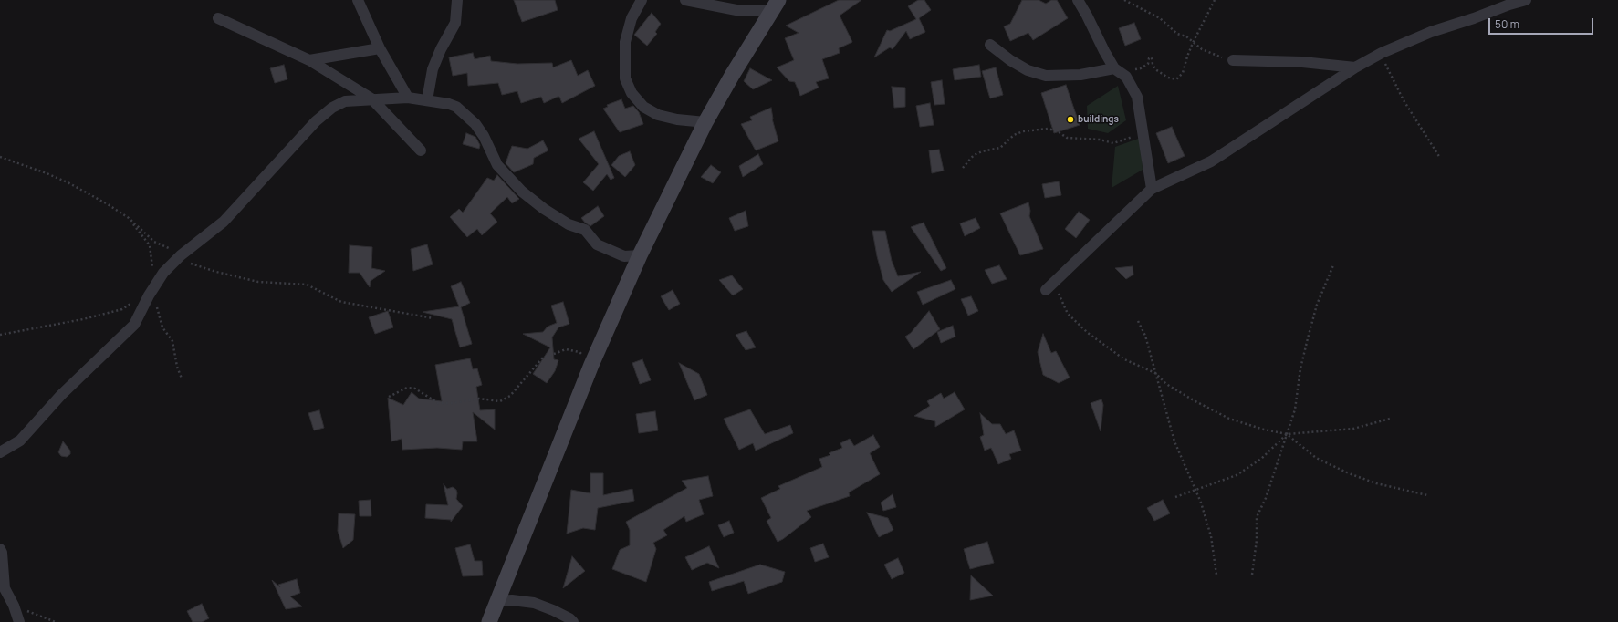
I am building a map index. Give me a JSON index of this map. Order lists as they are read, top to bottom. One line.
{"places":["buildings"],"scale_bar":"50 m"}
